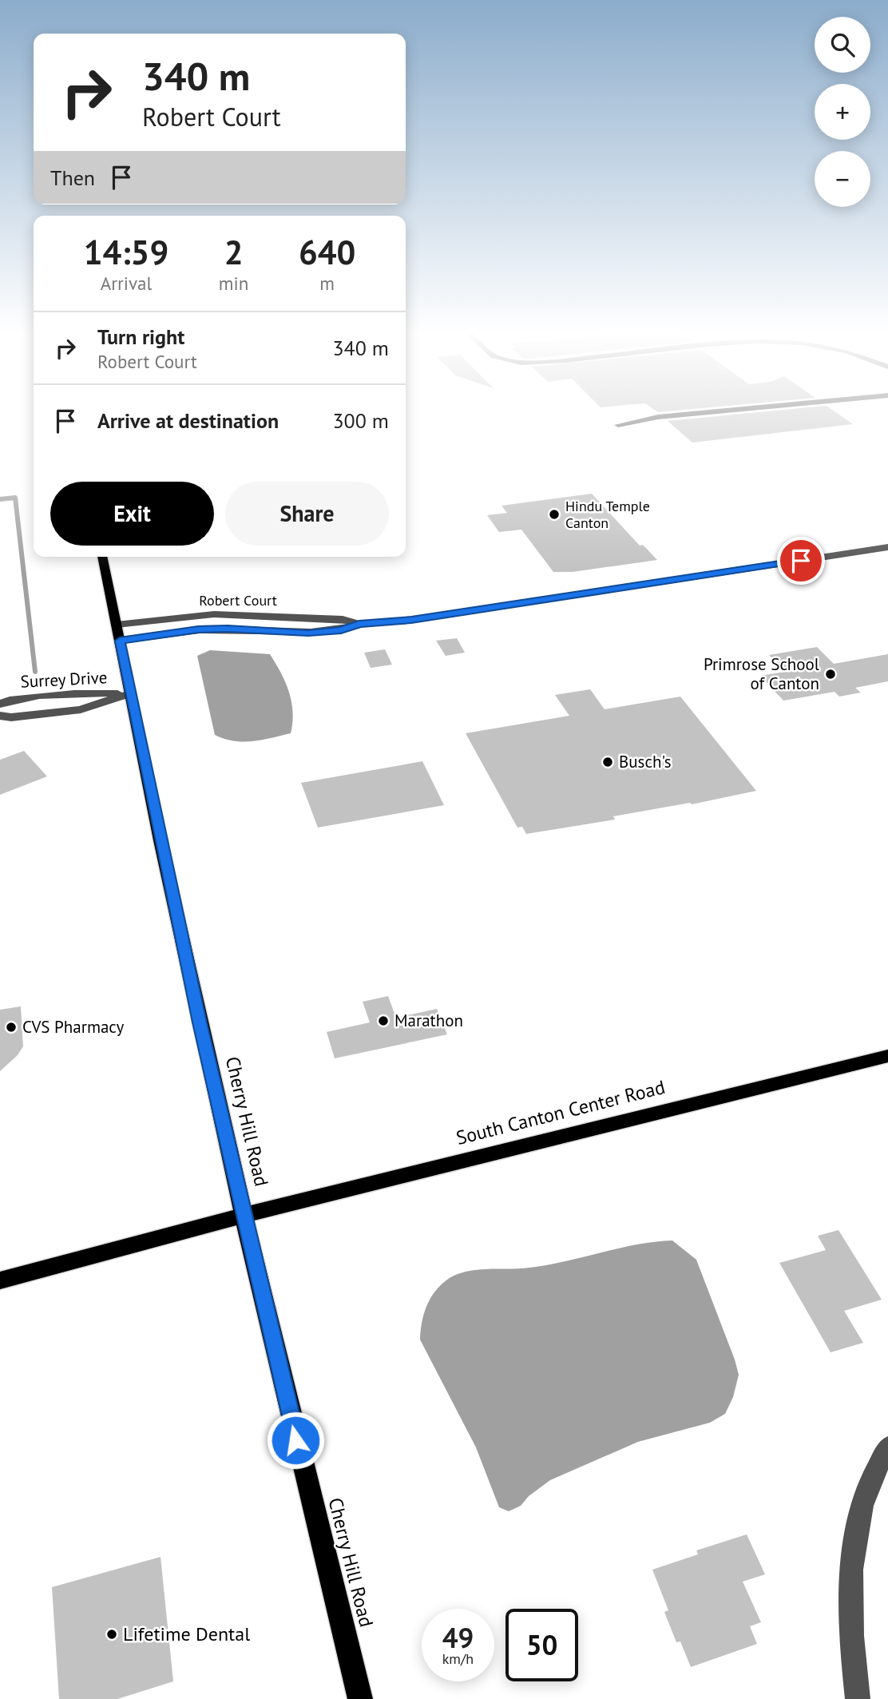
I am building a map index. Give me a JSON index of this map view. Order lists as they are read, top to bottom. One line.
{"streets":{"main road":["South Canton Center Road","Cherry Hill Road"],"street":["Robert Court","Surrey Drive"]},"crossings":[["Robert Court","Cherry Hill Road"],["Surrey Drive","Cherry Hill Road"],["South Canton Center Road","Cherry Hill Road"]],"places":["Hindu Temple Canton","Primrose School of Canton","Busch's","Marathon","CVS Pharmacy","Lifetime Dental"],"page":{"map_buttons":["+","−"],"turn":["340 m","Robert Court"],"then":"Then","eta":["14:59","Arrival","2","min","640","m"],"list":[{"name":"Turn right","note":"Robert Court","value":"340 m"},{"name":"Arrive at destination","value":"300 m"}],"buttons":["Exit","Share"],"speed":"49 km/h","limit":"50"}}
